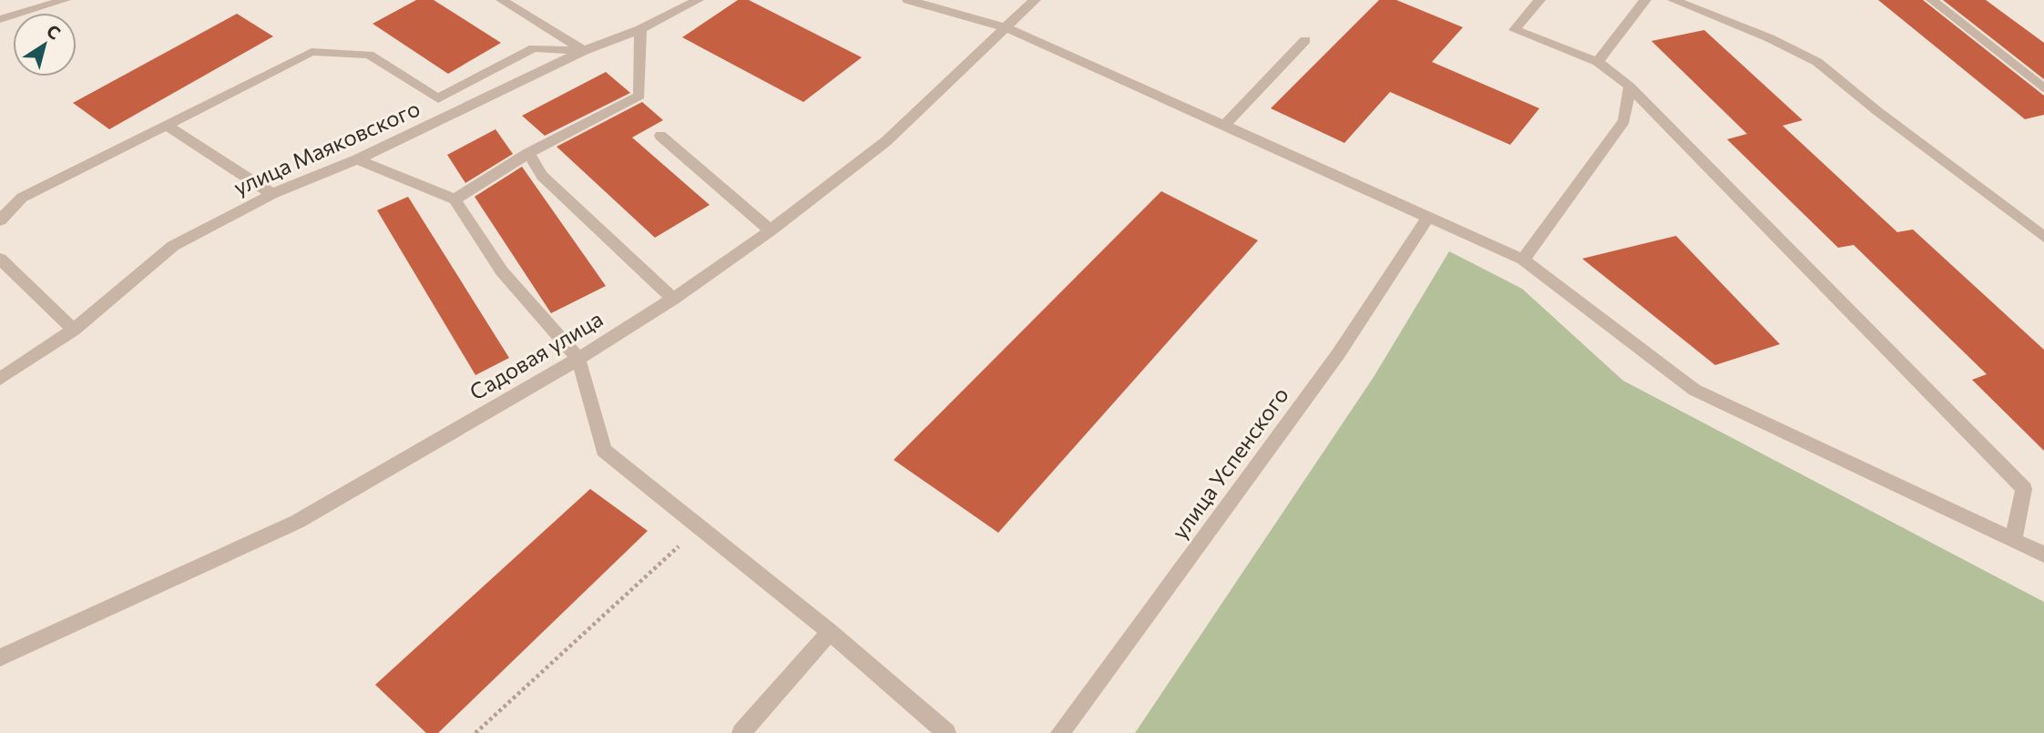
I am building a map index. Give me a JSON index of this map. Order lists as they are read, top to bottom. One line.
{"streets":{"street":["улица Маяковского","Садовая улица","улица Успенского"]},"north":"top right"}
